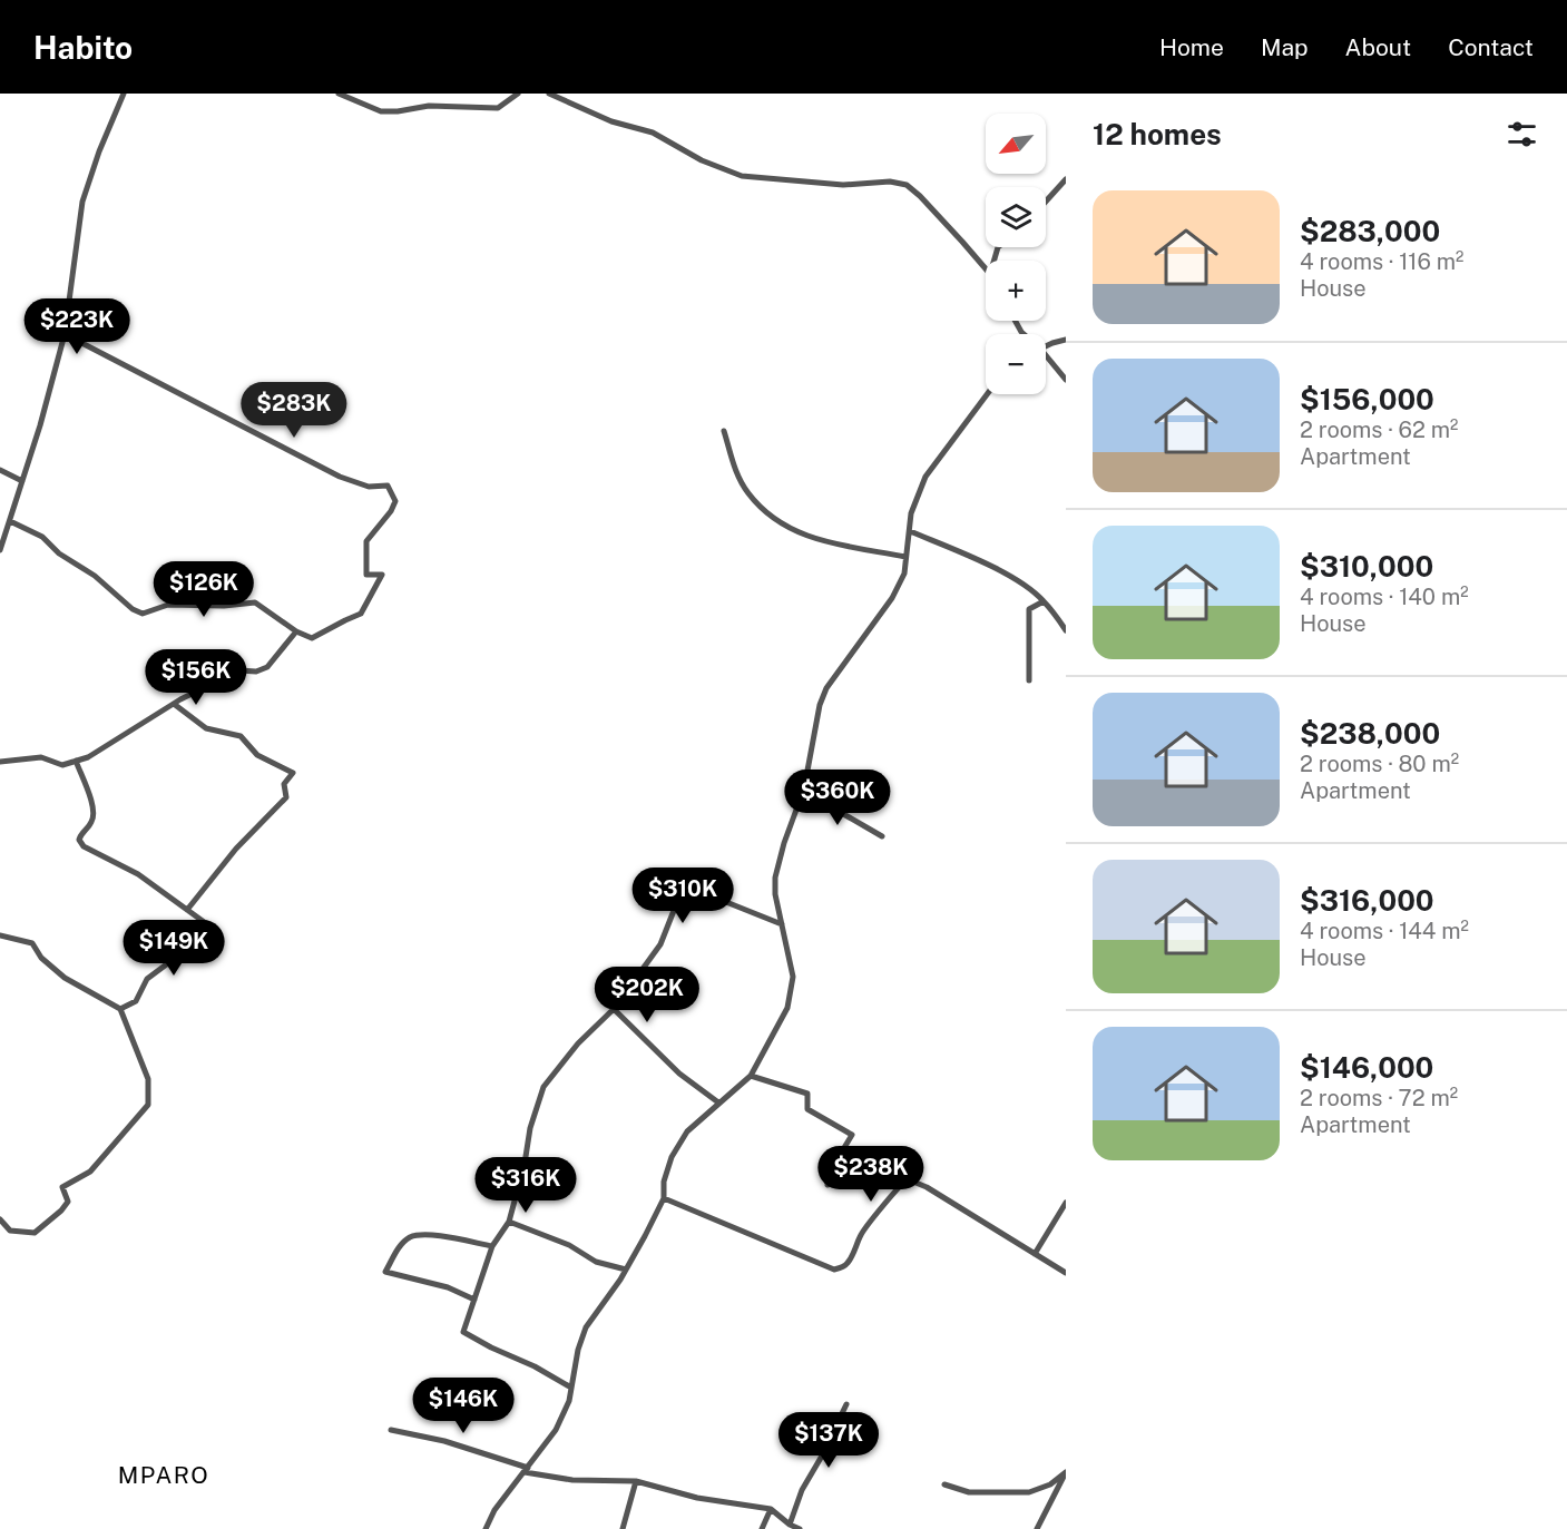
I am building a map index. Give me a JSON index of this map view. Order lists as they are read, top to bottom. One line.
{"districts":["MPARO"],"north":"bottom left","page":{"header":"Habito","nav":["Home","Map","About","Contact"],"heading":"12 homes","map_buttons":["+","−"],"list":[{"name":"$283,000","note":"4 rooms · 116 m² · House"},{"name":"$156,000","note":"2 rooms · 62 m² · Apartment"},{"name":"$310,000","note":"4 rooms · 140 m² · House"},{"name":"$238,000","note":"2 rooms · 80 m² · Apartment"},{"name":"$316,000","note":"4 rooms · 144 m² · House"},{"name":"$146,000","note":"2 rooms · 72 m² · Apartment"}],"price":["$223K","$283K","$126K","$156K","$360K","$310K","$149K","$202K","$238K","$316K","$146K","$137K"]}}
